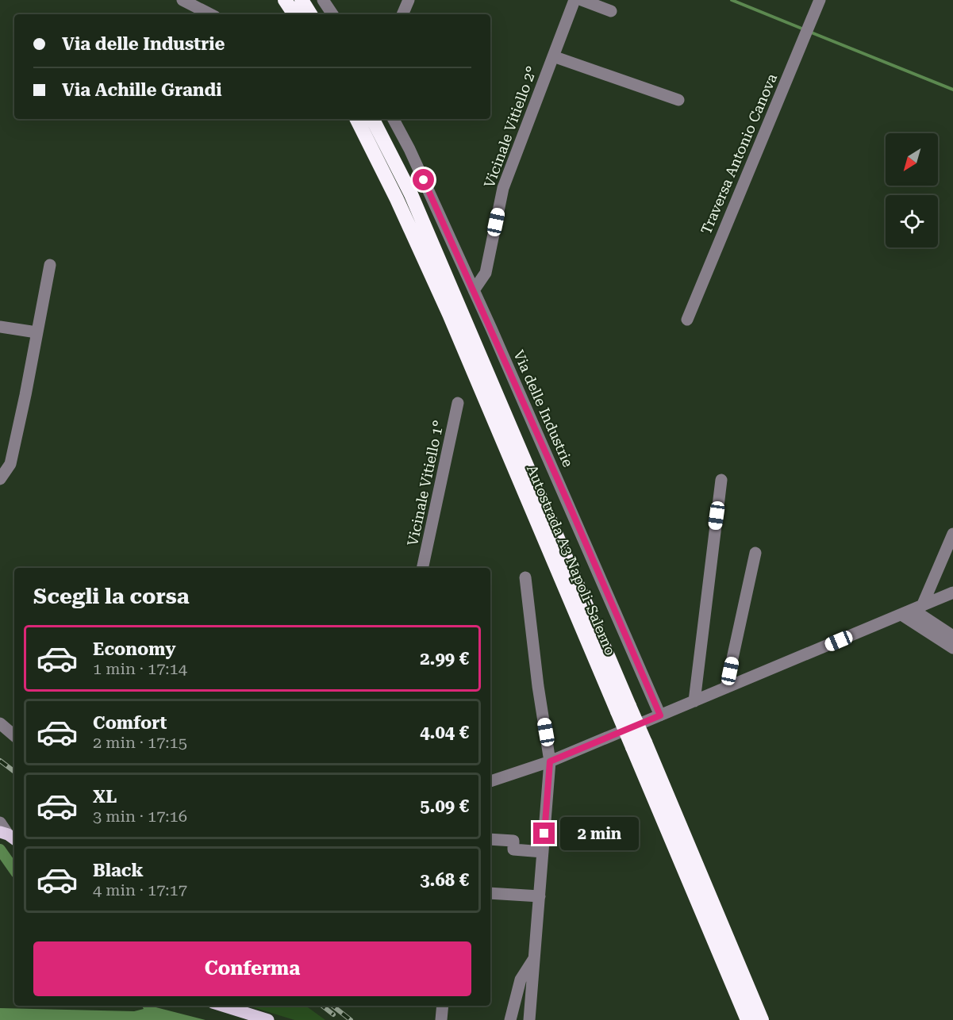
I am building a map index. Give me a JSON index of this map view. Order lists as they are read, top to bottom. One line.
{"streets":{"highway":["Autostrada A3 Napoli-Salerno"],"street":["Vicinale Vitiello 2°","Traversa Antonio Canova","Via delle Industrie","Vicinale Vitiello 1°"]},"crossings":[["Vicinale Vitiello 2°","Via delle Industrie"]],"north":"bottom left","page":{"banner":["Via delle Industrie","Via Achille Grandi"],"heading":"Scegli la corsa","list":[{"name":"Economy","note":"1 min · 17:14","value":"2.99 €"},{"name":"Comfort","note":"2 min · 17:15","value":"4.04 €"},{"name":"XL","note":"3 min · 17:16","value":"5.09 €"},{"name":"Black","note":"4 min · 17:17","value":"3.68 €"}],"bubble":"2 min","buttons":"Conferma"}}
